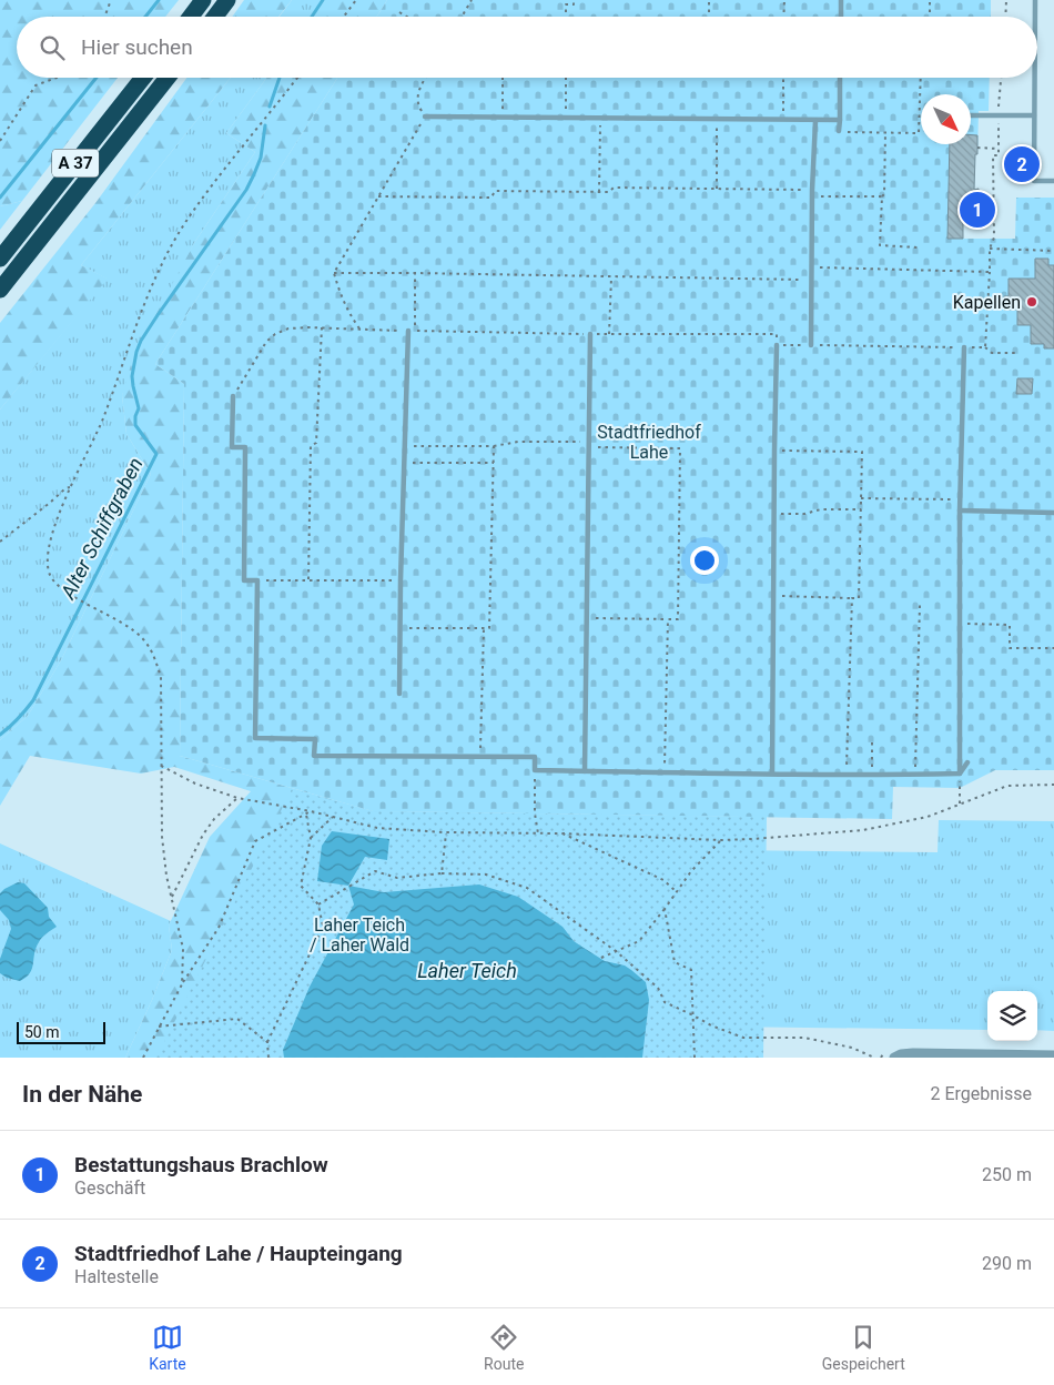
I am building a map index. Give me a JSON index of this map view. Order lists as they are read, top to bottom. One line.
{"streets":{"highway":["A 37"]},"water":["Alter Schiffgraben","Laher Teich"],"parks":["Stadtfriedhof Lahe","Laher Teich / Laher Wald"],"places":["Kapellen"],"scale_bar":"50 m","north":"bottom right","page":{"search":"Hier suchen","pins":["2","1"],"scale":"50 m","heading":["In der Nähe","2 Ergebnisse"],"list":[{"mark":"1","name":"Bestattungshaus Brachlow","note":"Geschäft","value":"250 m"},{"mark":"2","name":"Stadtfriedhof Lahe / Haupteingang","note":"Haltestelle","value":"290 m"}],"nav":["Karte","Route","Gespeichert"]}}
